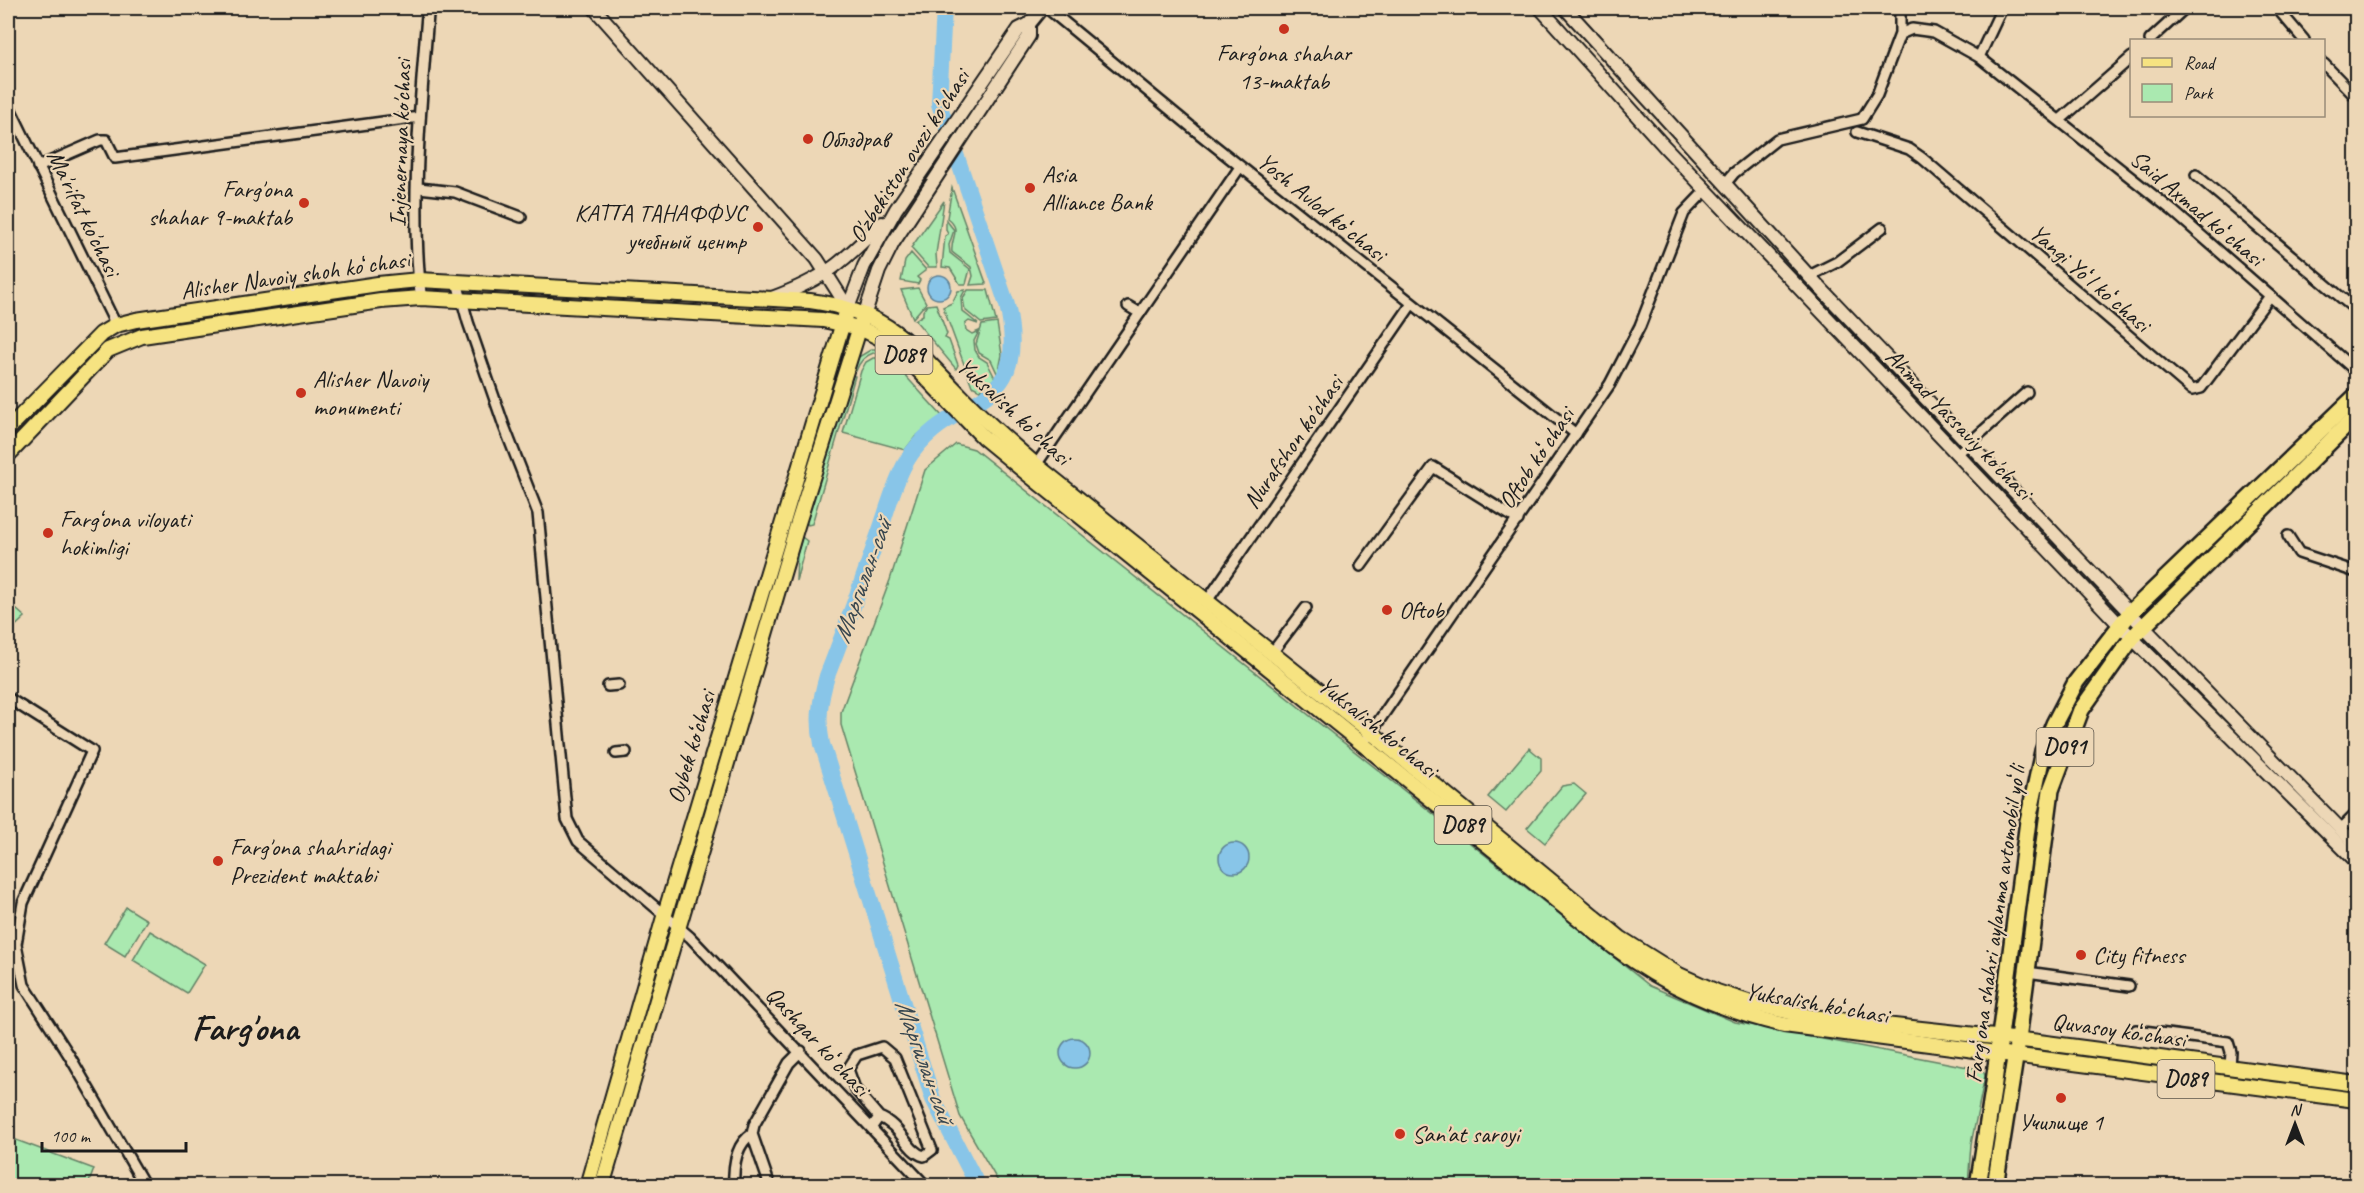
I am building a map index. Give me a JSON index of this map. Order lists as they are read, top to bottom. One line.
{"streets":{"highway":["D091","Fargʻona shahri aylanma avtomobil yoʻli"],"main road":["O'zbekiston ovozi ko'chasi","Alisher Navoiy shoh koʻchasi","D089","Yuksalish koʻchasi","Ahmad Yassaviy ko'chasi","Oybek ko‘chasi","Quvasoy koʻchasi"],"street":["Injenernaya ko'chasi","Yosh Avlod koʻchasi","Said Axmad koʻchasi","Ma'rifat ko'chasi","Yangi Yoʻl koʻchasi","Nurafshon ko'chasi","Oftob koʻchasi","Qashqar koʻchasi"]},"crossings":[["Injenernaya ko'chasi","Alisher Navoiy shoh koʻchasi"],["O'zbekiston ovozi ko'chasi","Alisher Navoiy shoh koʻchasi"],["O'zbekiston ovozi ko'chasi","Yuksalish koʻchasi"],["O'zbekiston ovozi ko'chasi","Oybek ko‘chasi"],["Yosh Avlod koʻchasi","Nurafshon ko'chasi"],["Yosh Avlod koʻchasi","Oftob koʻchasi"],["Said Axmad koʻchasi","Yangi Yoʻl koʻchasi"],["Ma'rifat ko'chasi","Alisher Navoiy shoh koʻchasi"],["Alisher Navoiy shoh koʻchasi","Yuksalish koʻchasi"],["Alisher Navoiy shoh koʻchasi","Oybek ko‘chasi"],["Alisher Navoiy shoh koʻchasi","Qashqar koʻchasi"],["Yuksalish koʻchasi","Nurafshon ko'chasi"],["Yuksalish koʻchasi","Oftob koʻchasi"],["Yuksalish koʻchasi","Oybek ko‘chasi"],["Yuksalish koʻchasi","Fargʻona shahri aylanma avtomobil yoʻli"],["Yuksalish koʻchasi","Quvasoy koʻchasi"],["Ahmad Yassaviy ko'chasi","Oftob koʻchasi"],["Ahmad Yassaviy ko'chasi","Fargʻona shahri aylanma avtomobil yoʻli"],["Oybek ko‘chasi","Qashqar koʻchasi"],["Fargʻona shahri aylanma avtomobil yoʻli","Quvasoy koʻchasi"]],"districts":["Farg'ona"],"water":["Маргилан-сай"],"places":["Farg'ona shahar 13-maktab","Облздрав","Asia Alliance Bank","Farg'ona shahar 9-maktab","КАТТА ТАНАФФУС учебный центр","Alisher Navoiy monumenti","Farg‘ona viloyati hokimligi","Oftob","Farg'ona shahridagi Prezident maktabi","City fitness","Училище 1","San'at saroyi"],"legend":["Road","Park"],"scale_bar":"100 m","north":"top"}
